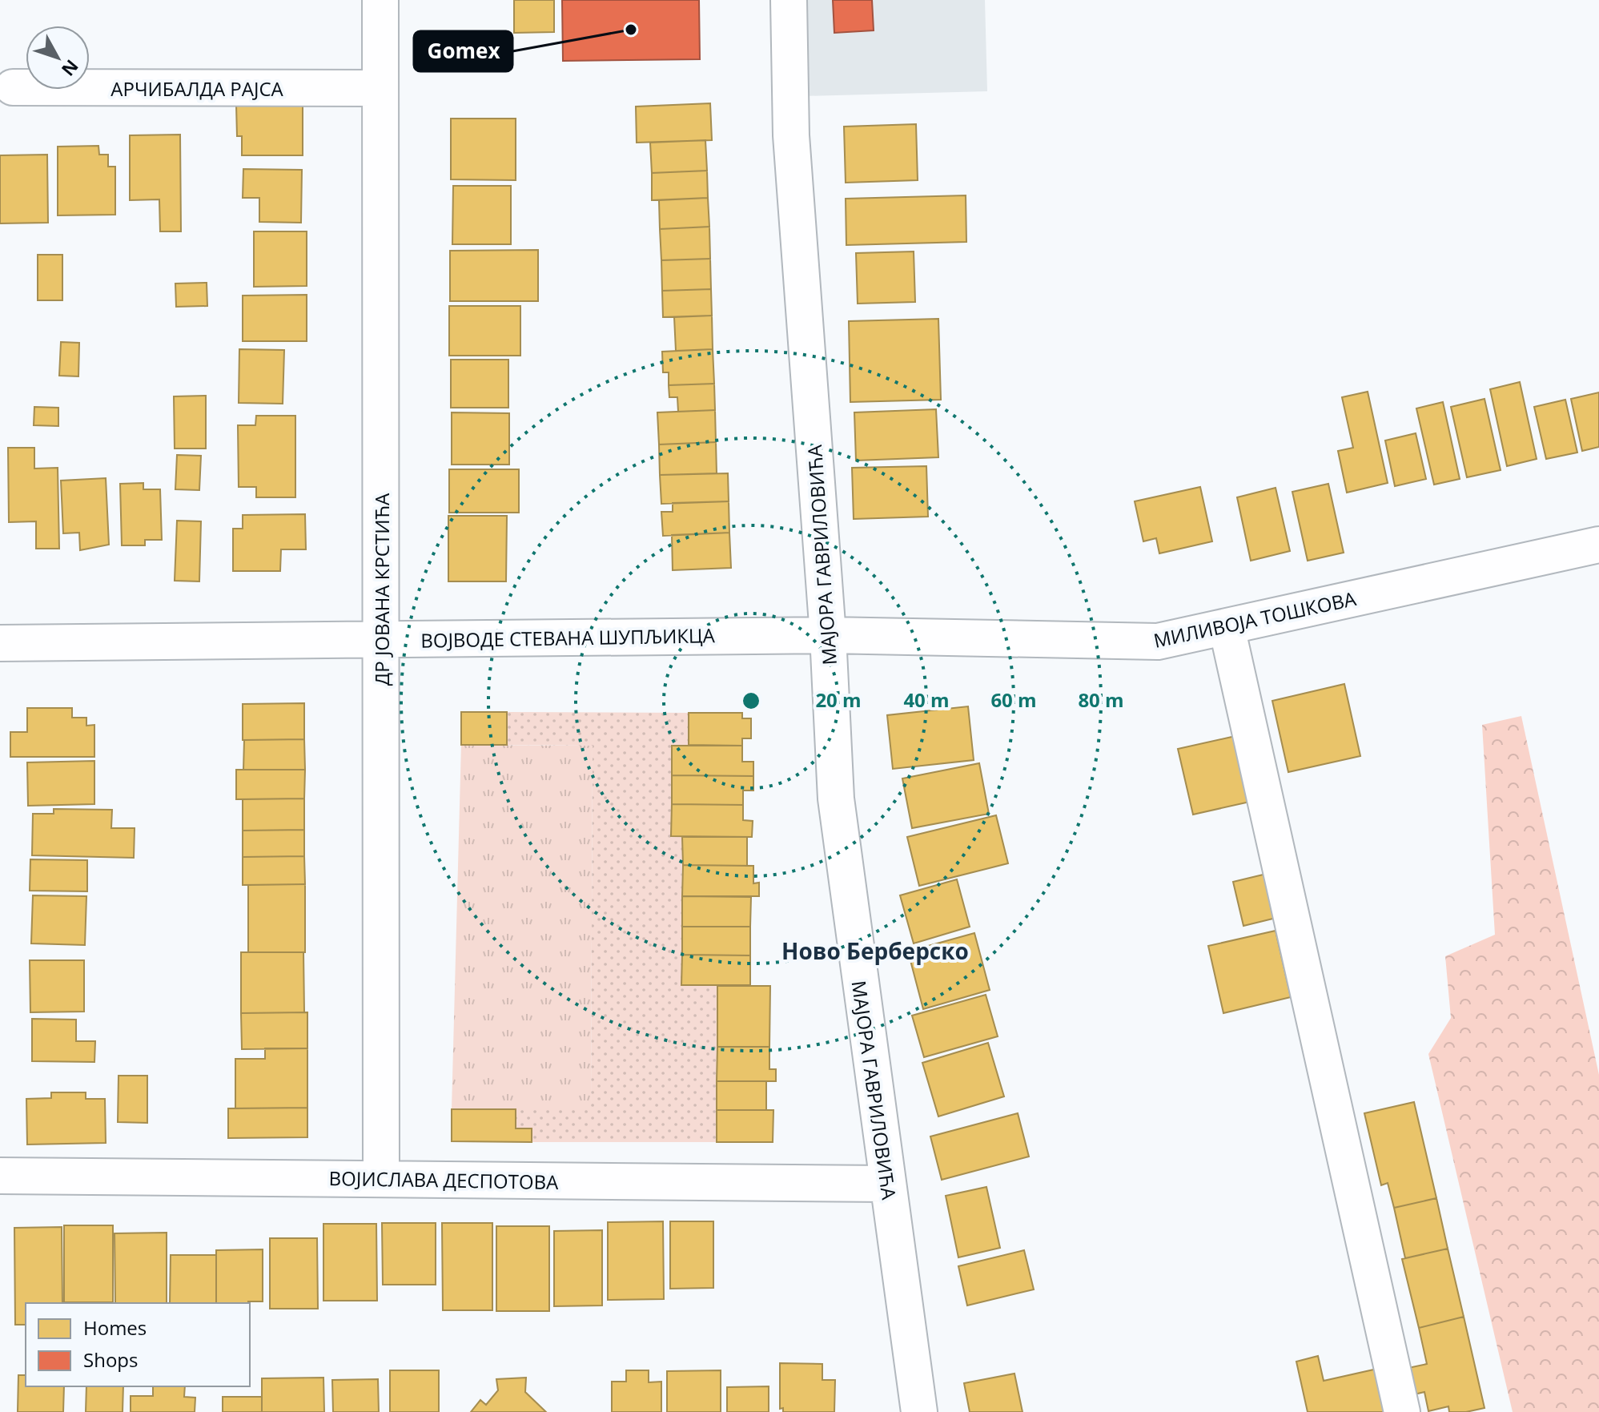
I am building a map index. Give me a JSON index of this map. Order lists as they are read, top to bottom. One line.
{"streets":{"street":["АРЧИБАЛДА РАЈСА","МАЈОРА ГАВРИЛОВИЋА","ДР ЈОВАНА КРСТИЋА","МИЛИВОЈА ТОШКОВА","ВОЈВОДЕ СТЕВАНА ШУПЉИКЦА","ВОЈИСЛАВА ДЕСПОТОВА"]},"crossings":[["АРЧИБАЛДА РАЈСА","ДР ЈОВАНА КРСТИЋА"],["МАЈОРА ГАВРИЛОВИЋА","МИЛИВОЈА ТОШКОВА"],["МАЈОРА ГАВРИЛОВИЋА","ВОЈВОДЕ СТЕВАНА ШУПЉИКЦА"],["МАЈОРА ГАВРИЛОВИЋА","ВОЈИСЛАВА ДЕСПОТОВА"],["ДР ЈОВАНА КРСТИЋА","ВОЈВОДЕ СТЕВАНА ШУПЉИКЦА"],["ДР ЈОВАНА КРСТИЋА","ВОЈИСЛАВА ДЕСПОТОВА"],["МИЛИВОЈА ТОШКОВА","ВОЈВОДЕ СТЕВАНА ШУПЉИКЦА"]],"districts":["Ново Берберско"],"places":["Gomex"],"legend":["Homes","Shops"],"north":"bottom right","rings":["20 m","40 m","60 m","80 m"]}
